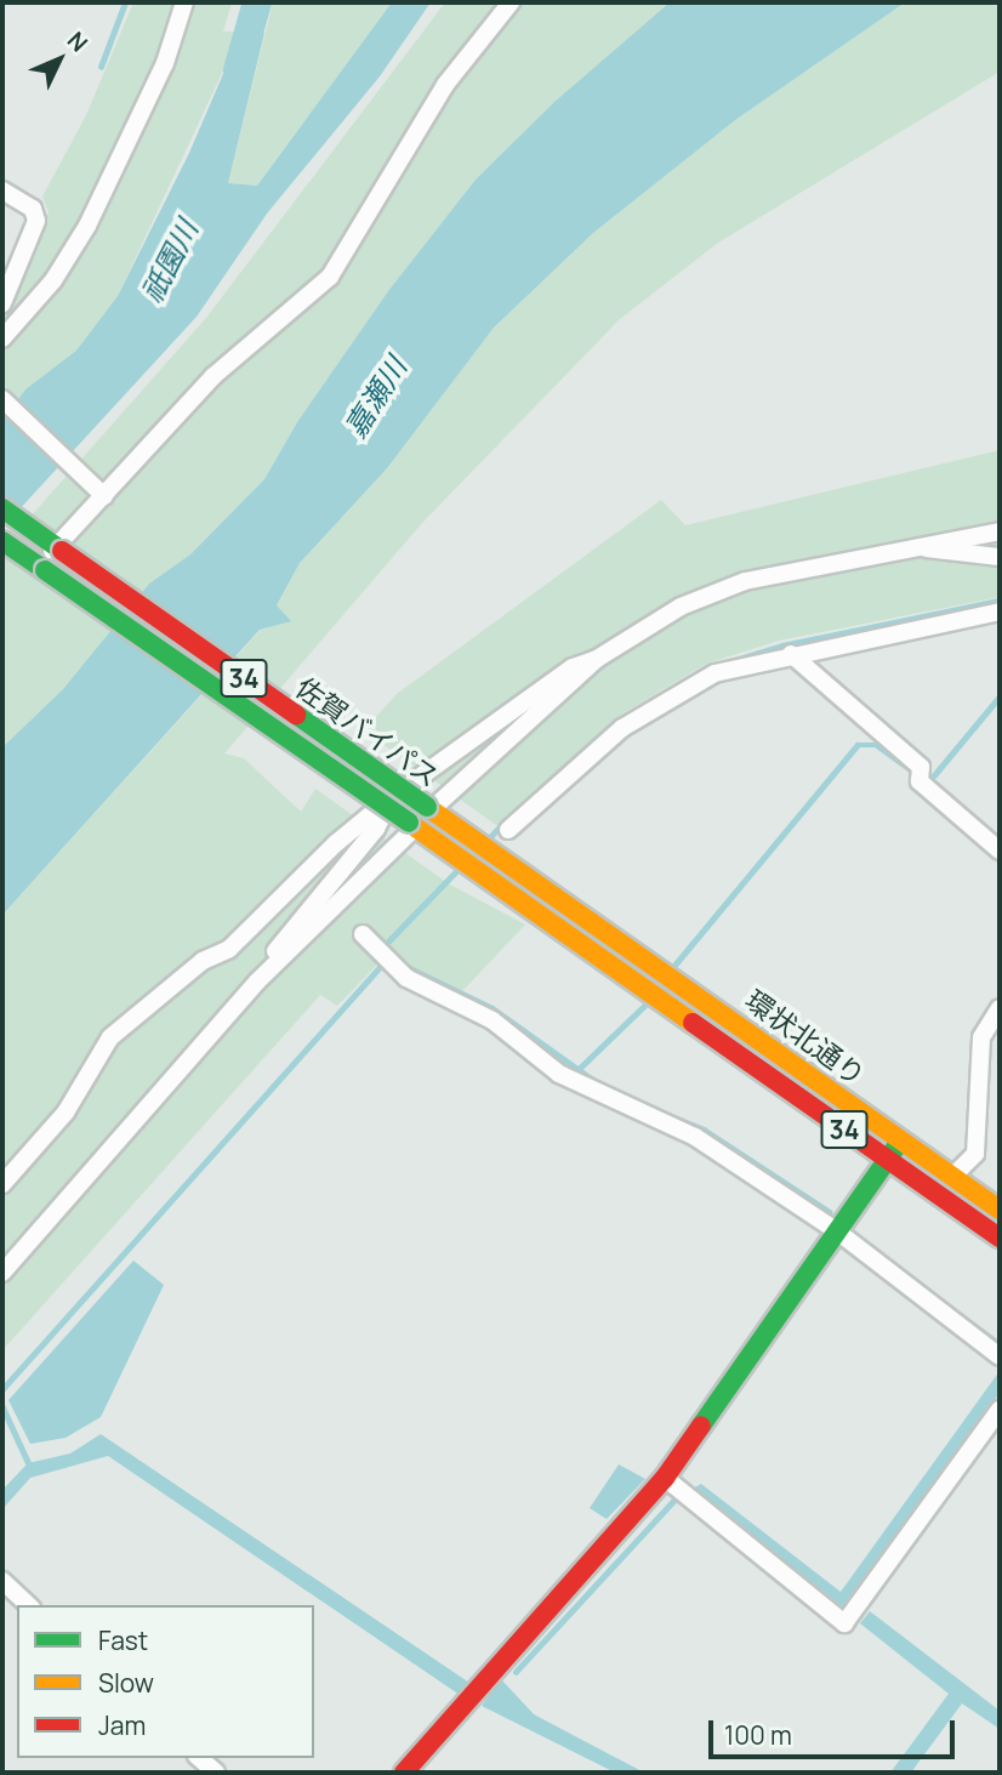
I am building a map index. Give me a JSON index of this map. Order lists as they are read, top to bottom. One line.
{"streets":{"main road":["34","佐賀バイパス","環状北通り"]},"crossings":[["佐賀バイパス","環状北通り"]],"water":["祇園川","嘉瀬川"],"legend":["Fast","Slow","Jam"],"scale_bar":"100 m","north":"top right"}
